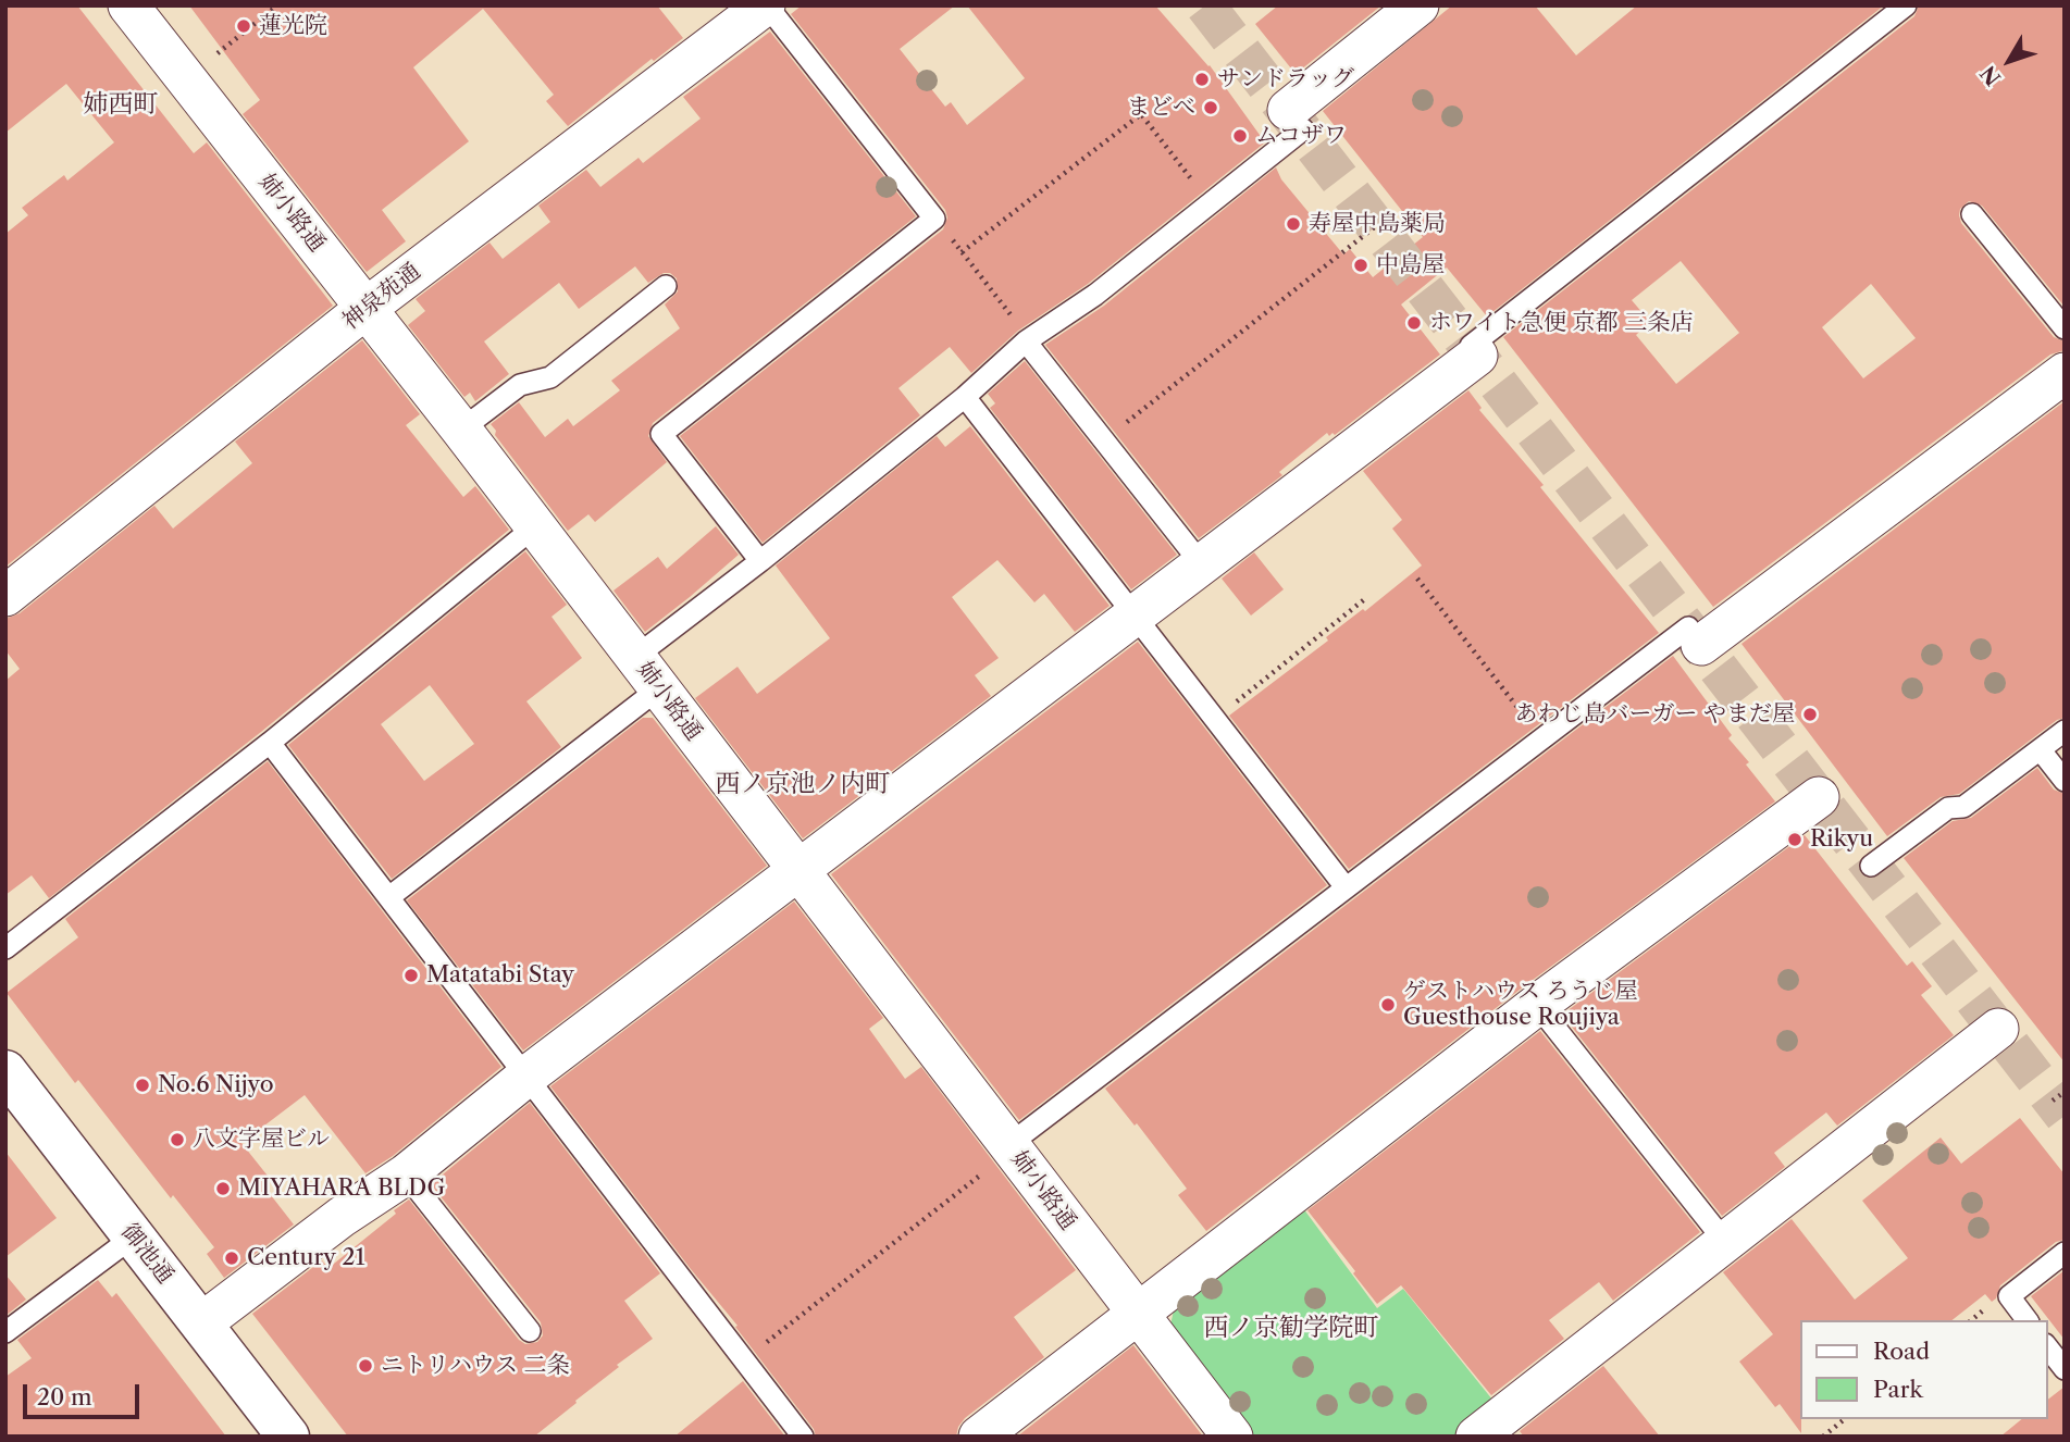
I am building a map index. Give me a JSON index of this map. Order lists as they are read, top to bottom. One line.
{"streets":{"street":["姉小路通","神泉苑通","御池通"]},"crossings":[["姉小路通","神泉苑通"]],"districts":["姉西町","西ノ京池ノ内町","西ノ京勧学院町"],"places":["蓮光院","サンドラッグ","まどべ","ムコザワ","寿屋中島薬局","中島屋","ホワイト急便 京都 三条店","あわじ島バーガー やまだ屋","Rikyu","Matatabi Stay","ゲストハウス ろうじ屋 Guesthouse Roujiya","No.6 Nijyo","八文字屋ビル","MIYAHARA BLDG","Century 21","ニトリハウス 二条"],"legend":["Road","Park"],"scale_bar":"20 m","north":"bottom left"}
